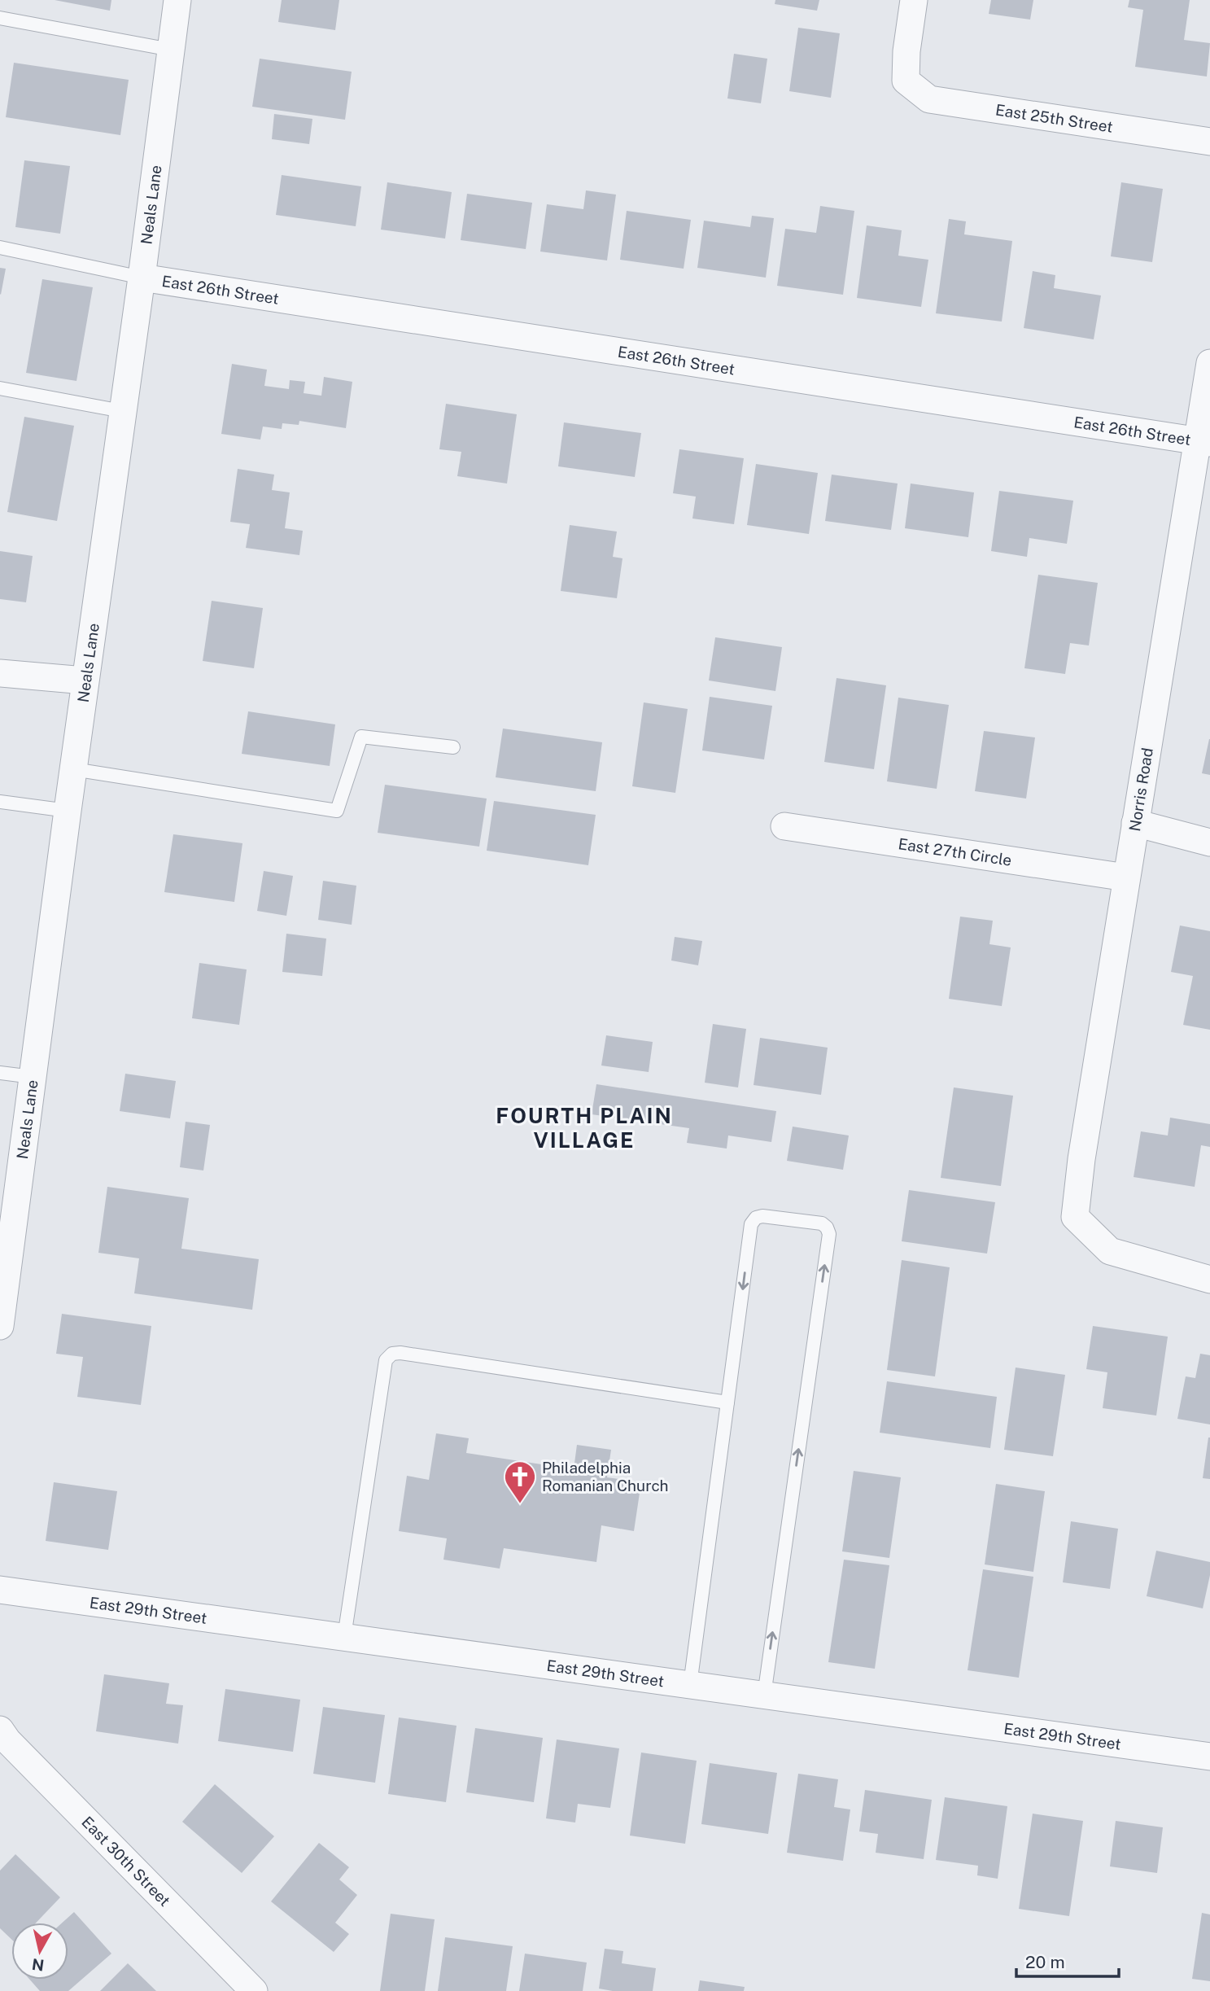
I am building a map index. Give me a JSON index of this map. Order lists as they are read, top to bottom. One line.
{"streets":{"street":["East 25th Street","Neals Lane","East 26th Street","Norris Road","East 27th Circle","East 29th Street","East 30th Street"]},"crossings":[["Neals Lane","East 26th Street"],["East 26th Street","Norris Road"],["Norris Road","East 27th Circle"]],"districts":["FOURTH PLAIN VILLAGE"],"places":{"church":["Philadelphia Romanian Church"]},"scale_bar":"20 m","north":"bottom"}
